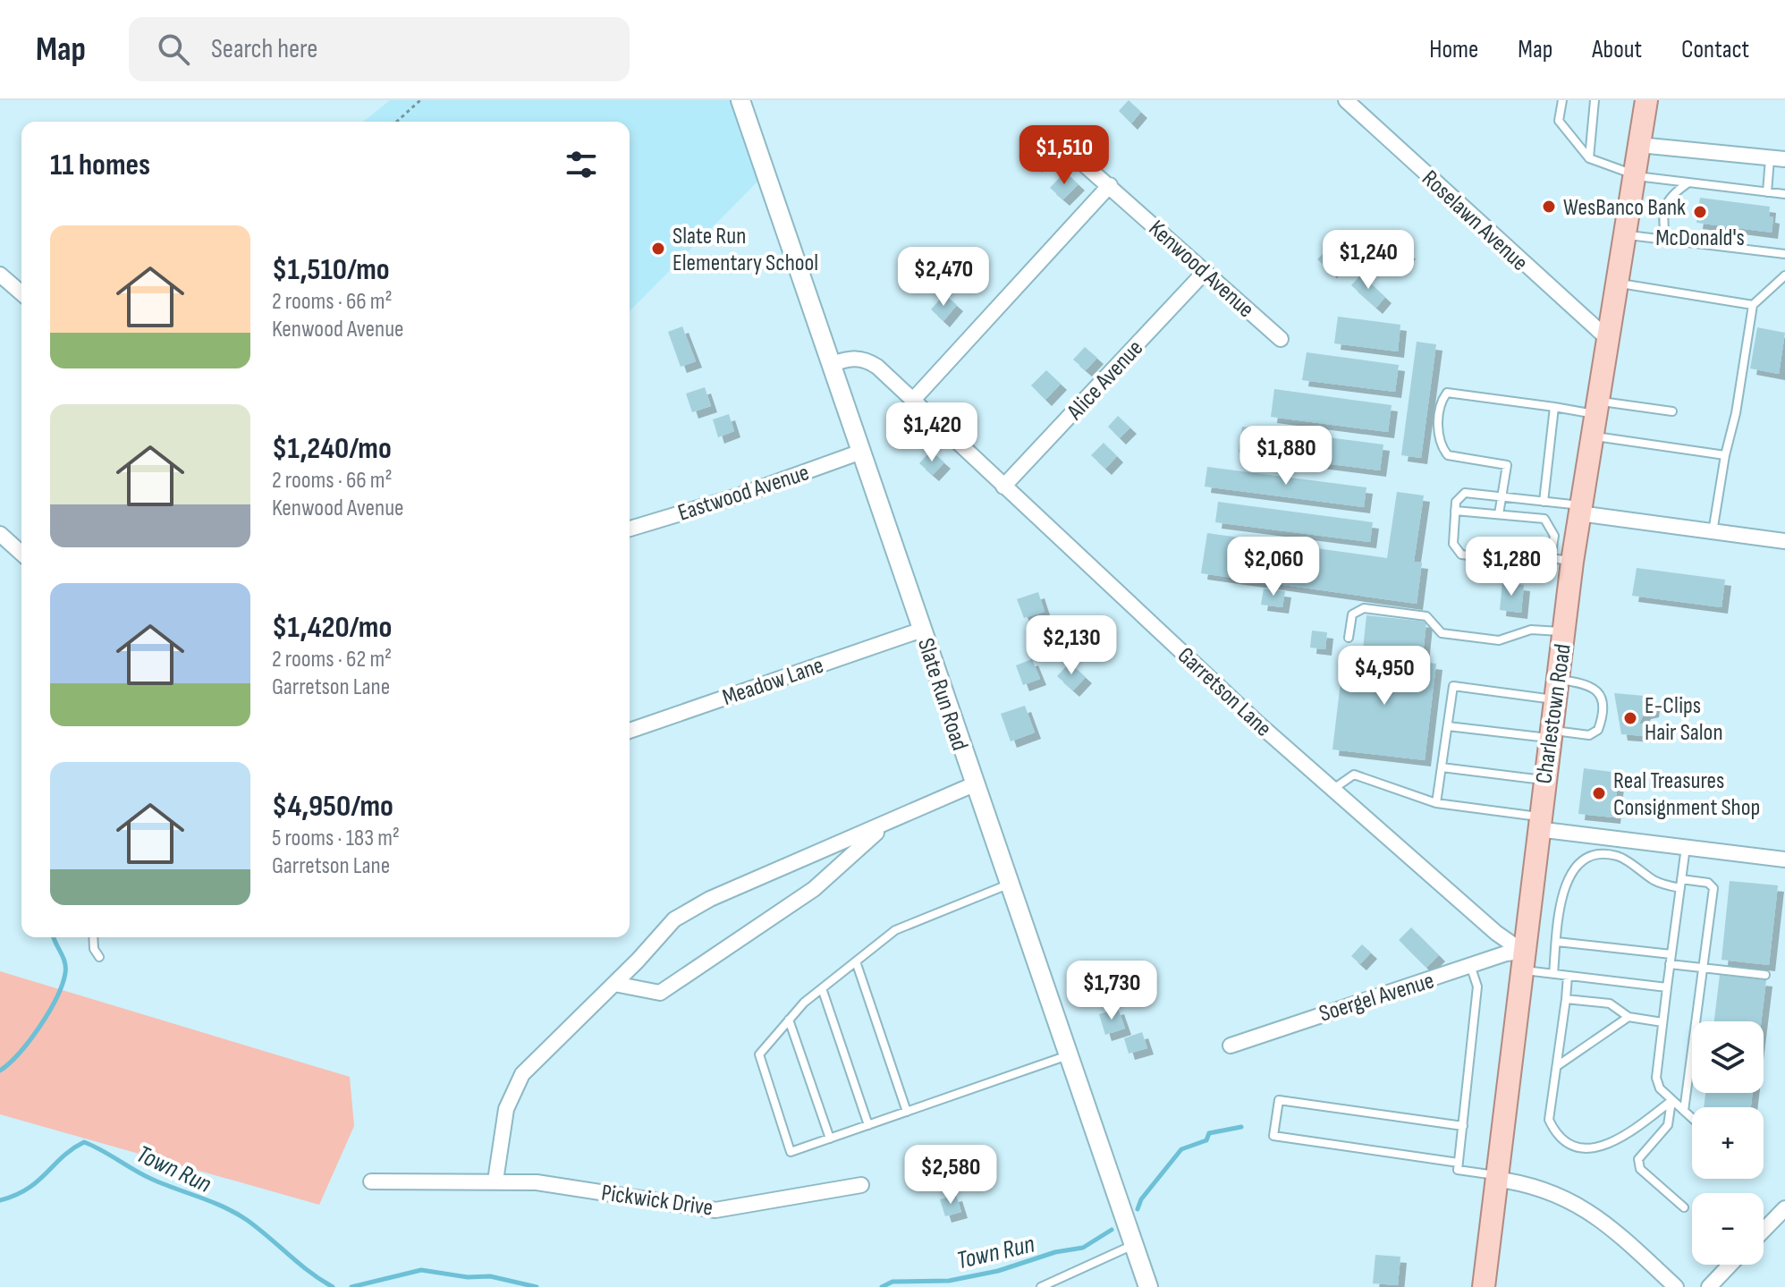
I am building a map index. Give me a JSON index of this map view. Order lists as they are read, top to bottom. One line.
{"streets":{"main road":["Charlestown Road"],"street":["Roselawn Avenue","Kenwood Avenue","Alice Avenue","Eastwood Avenue","Meadow Lane","Garretson Lane","Slate Run Road","Soergel Avenue","Pickwick Drive"]},"crossings":[["Roselawn Avenue","Charlestown Road"],["Kenwood Avenue","Alice Avenue"],["Alice Avenue","Garretson Lane"],["Eastwood Avenue","Slate Run Road"],["Meadow Lane","Slate Run Road"],["Garretson Lane","Slate Run Road"],["Garretson Lane","Charlestown Road"],["Garretson Lane","Soergel Avenue"],["Charlestown Road","Soergel Avenue"]],"water":["Town Run"],"places":["WesBanco Bank","McDonald's","Slate Run Elementary School","E-Clips Hair Salon","Real Treasures Consignment Shop"],"page":{"header":"Map","search":"Search here","nav":["Home","Map","About","Contact"],"heading":"11 homes","price":["$1,510","$1,240","$2,470","$1,420","$1,880","$2,060","$1,280","$2,130","$4,950","$1,730","$2,580"],"list":[{"name":"$1,510/mo","note":"2 rooms · 66 m² · Kenwood Avenue"},{"name":"$1,240/mo","note":"2 rooms · 66 m² · Kenwood Avenue"},{"name":"$1,420/mo","note":"2 rooms · 62 m² · Garretson Lane"},{"name":"$4,950/mo","note":"5 rooms · 183 m² · Garretson Lane"}],"map_buttons":["+","−"]}}
